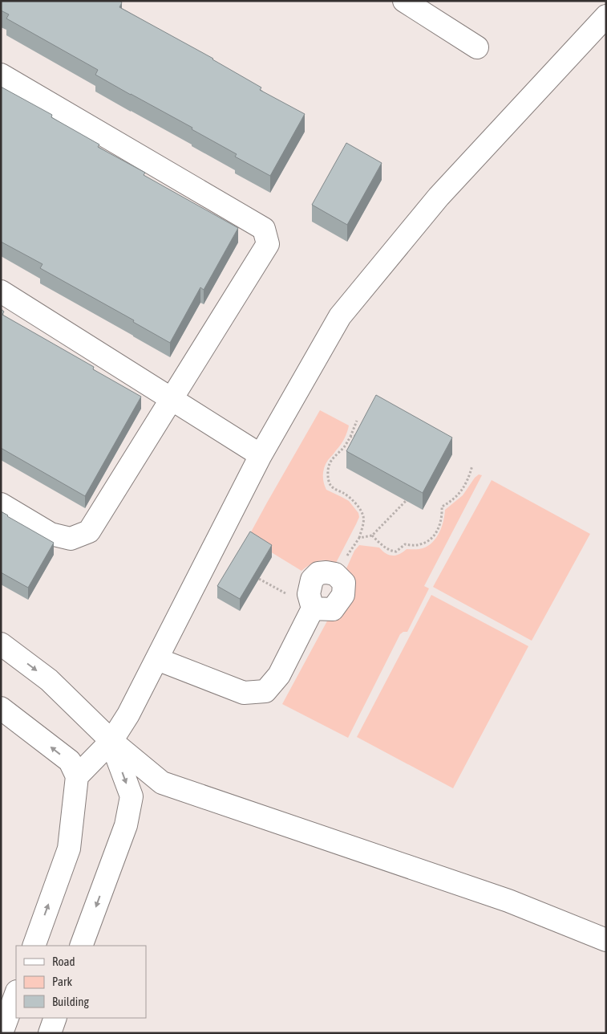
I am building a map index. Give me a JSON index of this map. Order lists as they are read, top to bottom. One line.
{"legend":["Road","Park","Building"]}
